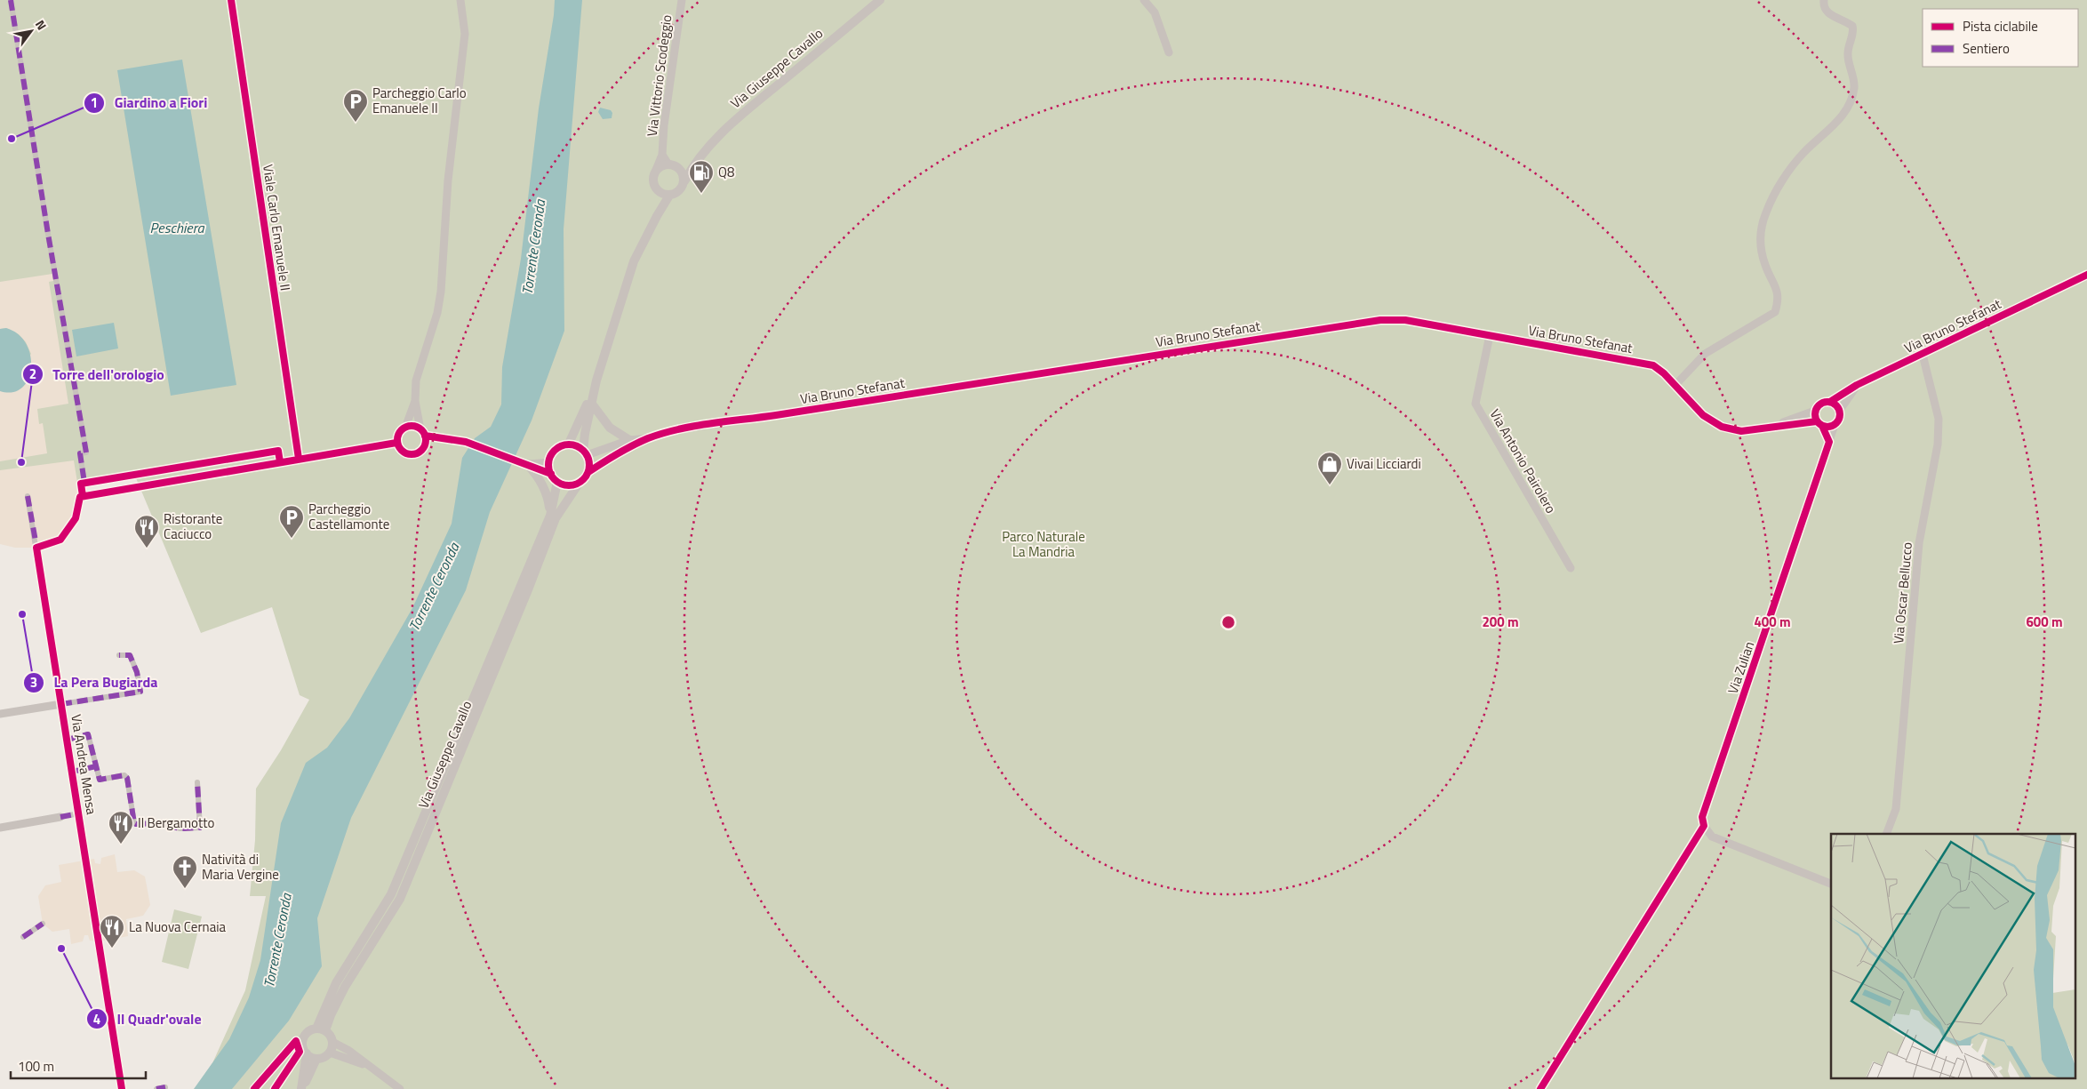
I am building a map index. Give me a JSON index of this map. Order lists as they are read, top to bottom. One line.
{"streets":{"street":["Via Giuseppe Cavallo","Via Vittorio Scodeggio","Viale Carlo Emanuele II","Via Bruno Stefanat","Via Antonio Pairolero","Via Oscar Bellucco","Via Zulian","Via Andrea Mensa"]},"crossings":[["Via Giuseppe Cavallo","Via Vittorio Scodeggio"],["Via Giuseppe Cavallo","Via Bruno Stefanat"],["Via Bruno Stefanat","Via Antonio Pairolero"],["Via Bruno Stefanat","Via Oscar Bellucco"],["Via Bruno Stefanat","Via Zulian"]],"water":["Peschiera","Torrente Ceronda"],"parks":["Parco Naturale La Mandria"],"places":{"parking":["Parcheggio Carlo Emanuele II","Parcheggio Castellamonte"],"other":["Giardino a Fiori","Torre dell'orologio","La Pera Bugiarda","Il Quadr'ovale"],"fuel station":["Q8"],"shop":["Vivai Licciardi"],"restaurant":["Ristorante Caciucco","Il Bergamotto","La Nuova Cernaia"],"church":["Natività di Maria Vergine"]},"legend":["Pista ciclabile","Sentiero"],"scale_bar":"100 m","north":"top right","rings":["200 m","400 m","600 m"]}
